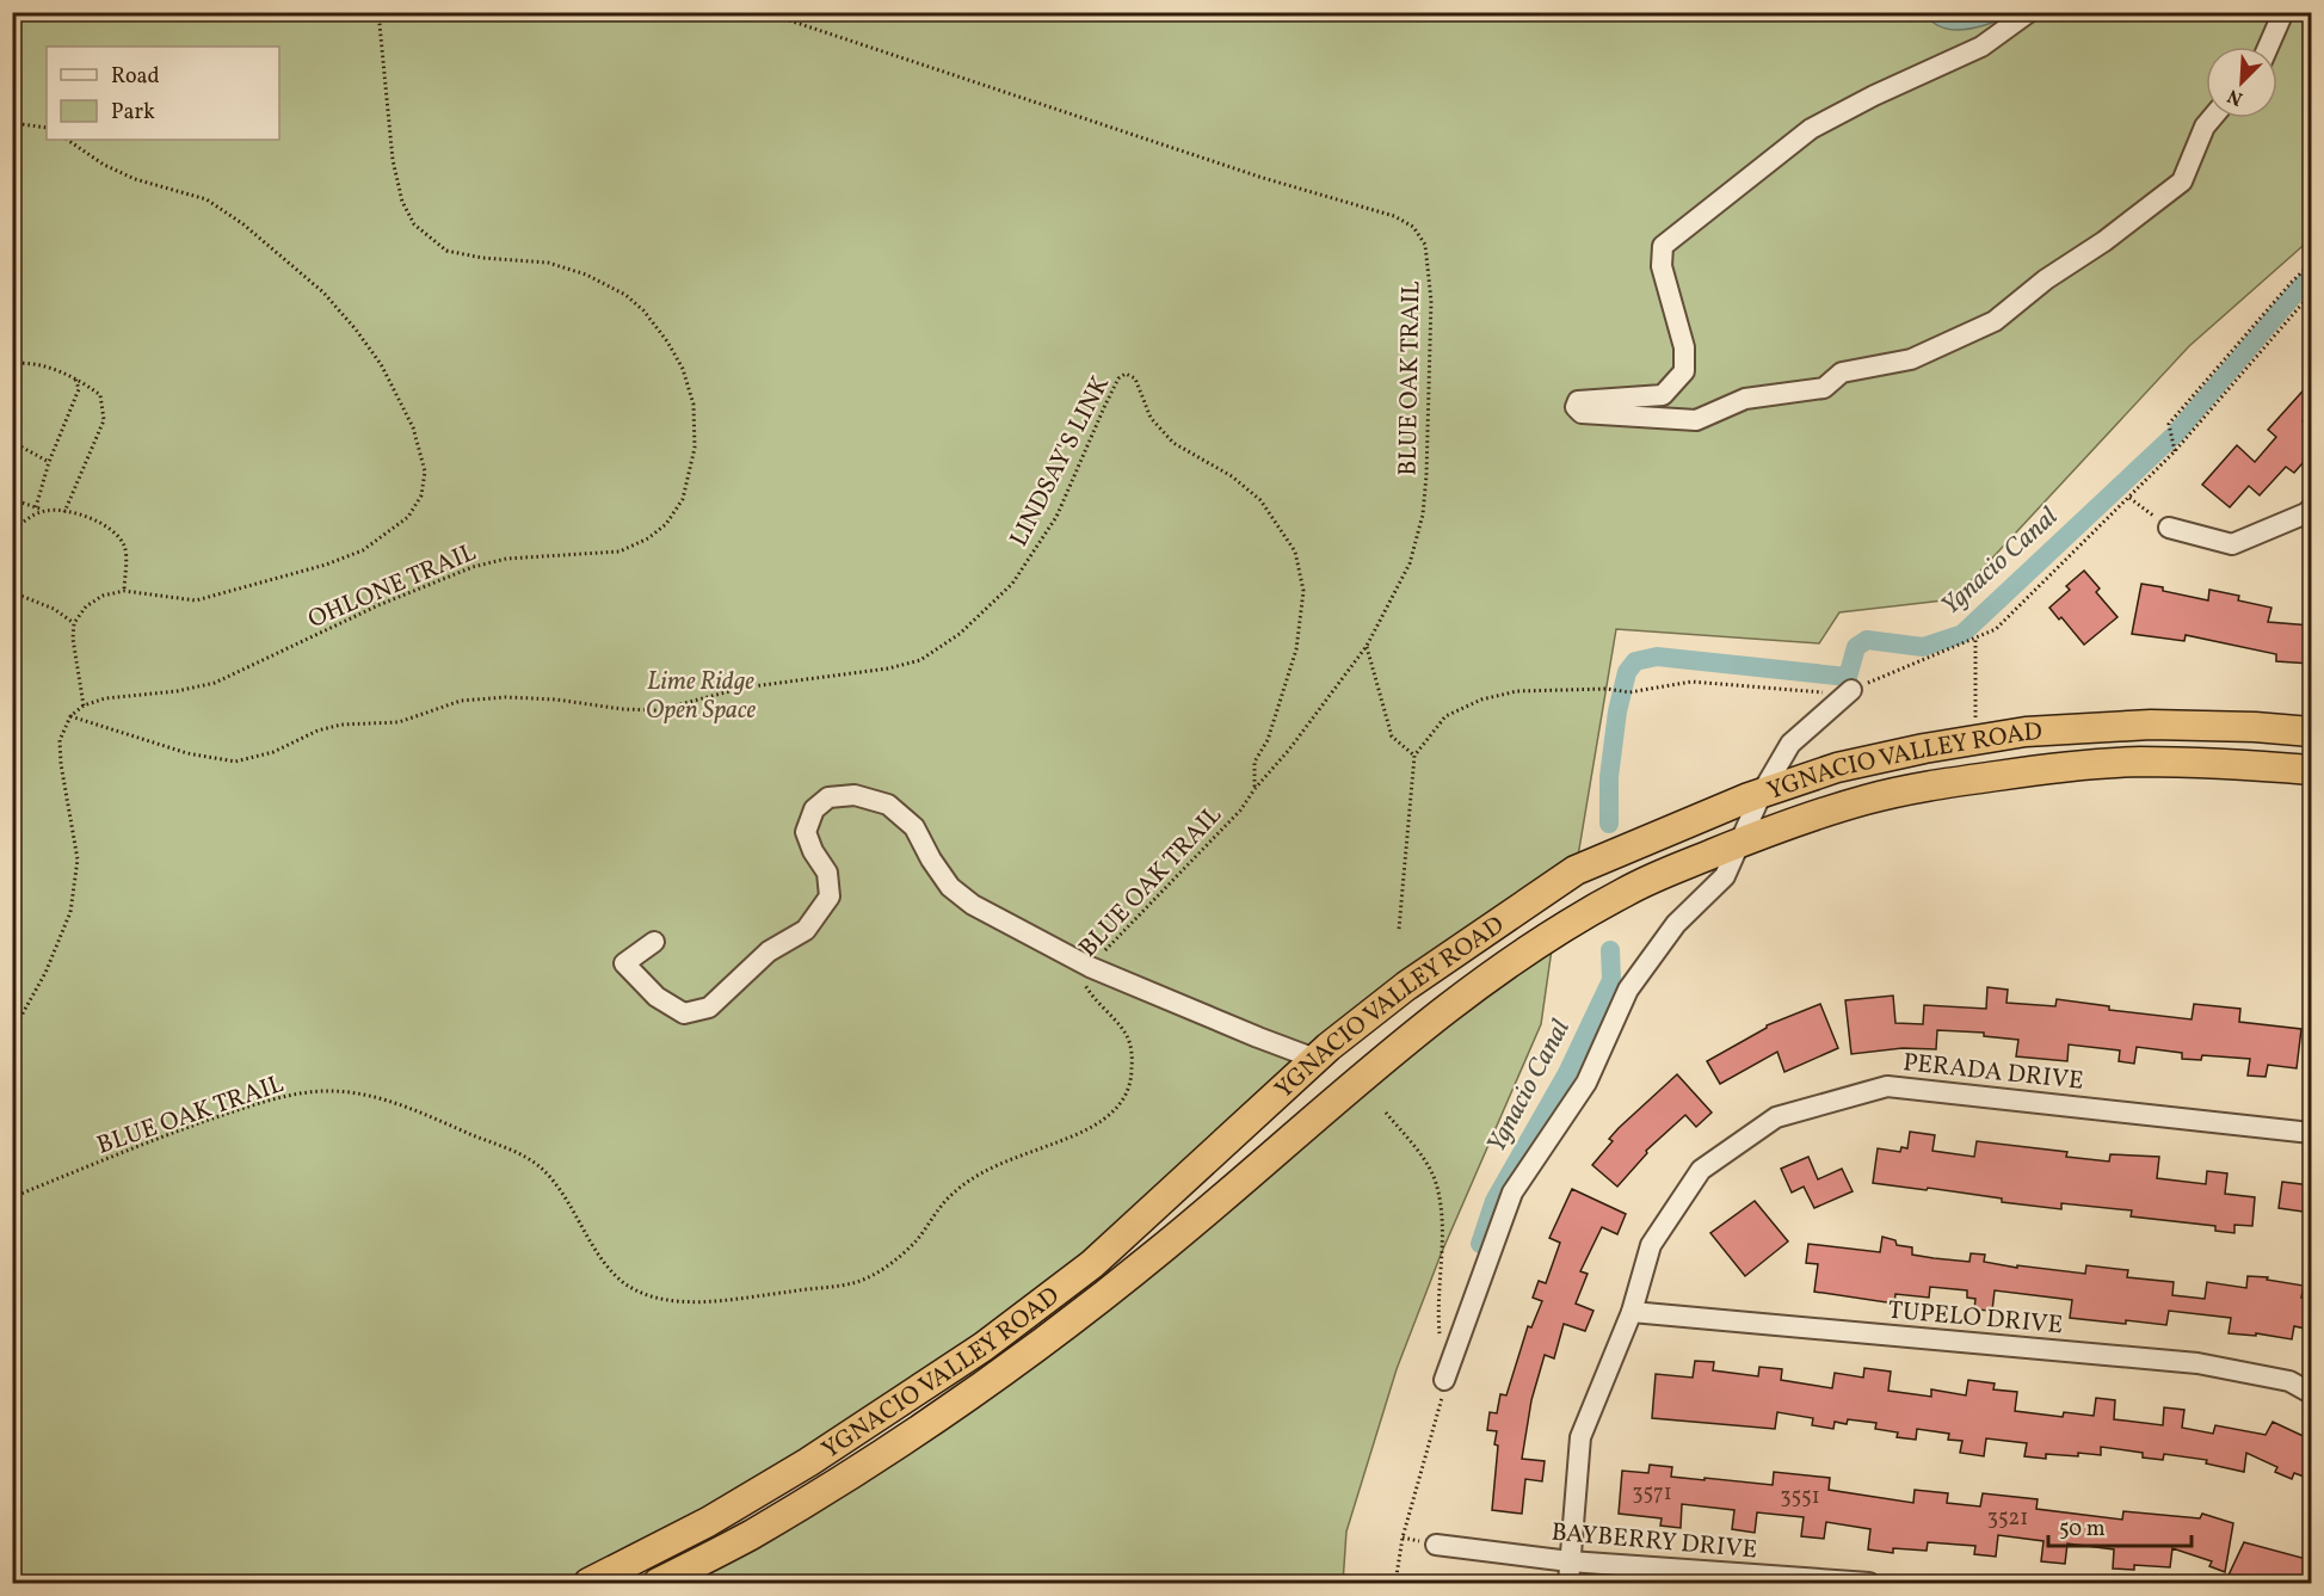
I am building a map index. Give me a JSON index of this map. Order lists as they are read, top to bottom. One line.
{"streets":{"highway":["YGNACIO VALLEY ROAD"],"street":["PERADA DRIVE","TUPELO DRIVE","BAYBERRY DRIVE"],"path":["BLUE OAK TRAIL","LINDSAY'S LINK","OHLONE TRAIL"]},"crossings":[["BLUE OAK TRAIL","LINDSAY'S LINK"],["LINDSAY'S LINK","OHLONE TRAIL"],["PERADA DRIVE","TUPELO DRIVE"],["PERADA DRIVE","BAYBERRY DRIVE"]],"water":["Ygnacio Canal"],"parks":["Lime Ridge Open Space"],"house_numbers":["3571","3551","3521"],"legend":["Road","Park"],"scale_bar":"50 m","north":"bottom left"}
